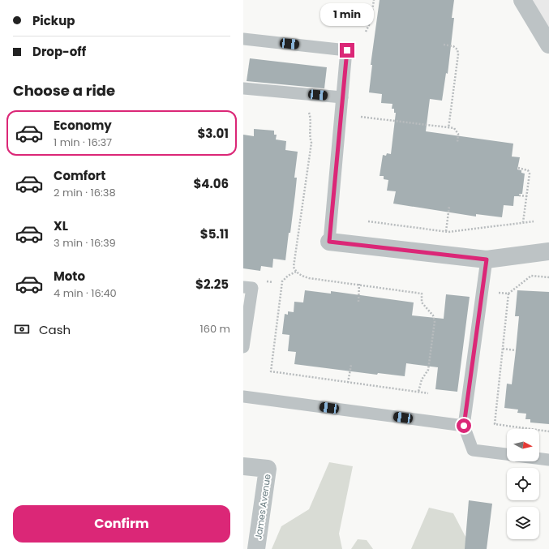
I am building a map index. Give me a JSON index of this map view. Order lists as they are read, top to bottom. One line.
{"streets":{"street":["James Avenue"]},"north":"right","page":{"banner":["Pickup","Drop-off"],"bubble":"1 min","heading":"Choose a ride","list":[{"name":"Economy","note":"1 min · 16:37","value":"$3.01"},{"name":"Comfort","note":"2 min · 16:38","value":"$4.06"},{"name":"XL","note":"3 min · 16:39","value":"$5.11"},{"name":"Moto","note":"4 min · 16:40","value":"$2.25"}],"pay":["Cash","160 m"],"buttons":"Confirm"}}
